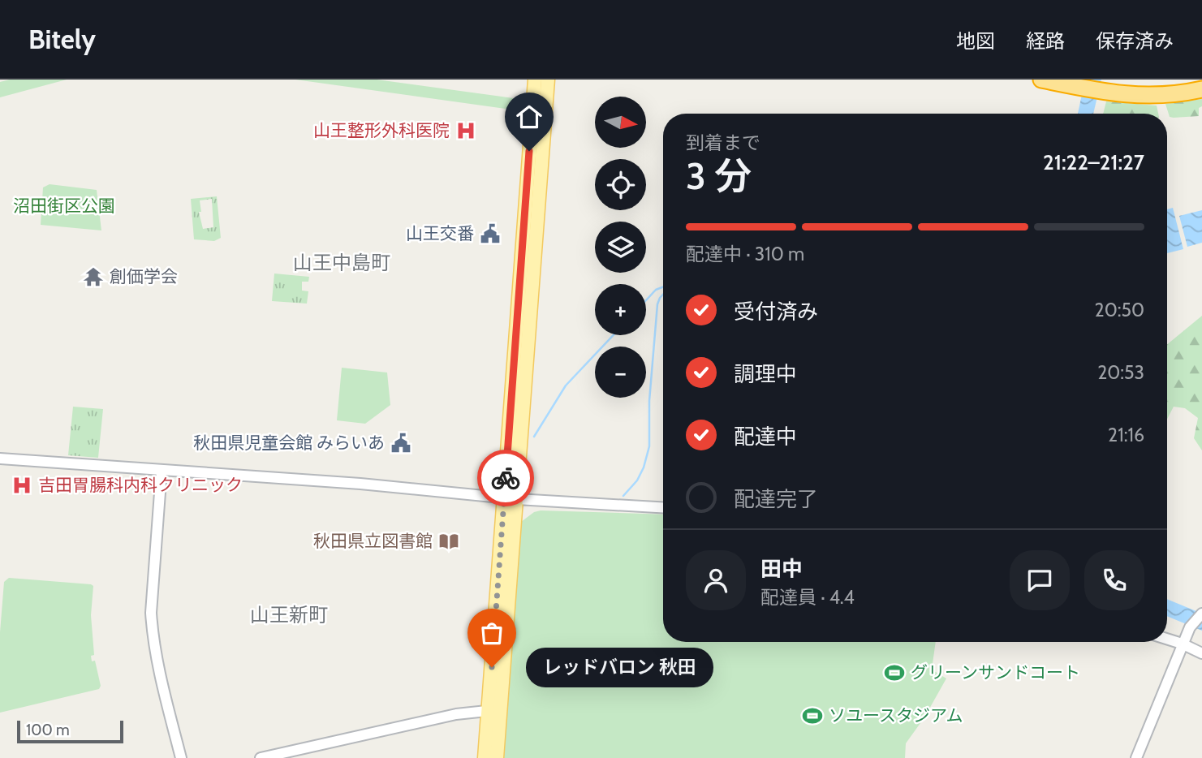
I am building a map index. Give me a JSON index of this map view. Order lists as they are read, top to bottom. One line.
{"districts":["山王中島町","山王新町"],"parks":["沼田街区公園"],"places":{"hospital":["山王整形外科医院","吉田胃腸科内科クリニック"],"public building":["山王交番","秋田県児童会館 みらいあ"],"temple":["創価学会"],"library":["秋田県立図書館"],"other":["レッドバロン 秋田"],"sports":["グリーンサンドコート","ソユースタジアム"]},"scale_bar":"100 m","north":"right","page":{"header":"Bitely","nav":["地図","経路","保存済み"],"map_buttons":["+","−"],"heading":["3 分","到着まで","21:22–21:27"],"panel":["田中","配達員 · 4.4"],"bar":"配達中 · 310 m","list":[["受付済み","20:50"],["調理中","20:53"],["配達中","21:16"],"配達完了"],"bubble":"レッドバロン 秋田","scale":"100 m"}}
